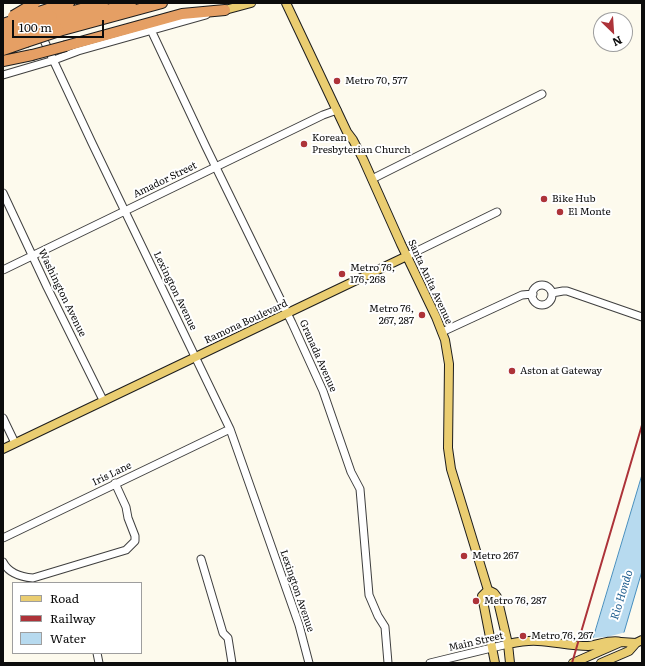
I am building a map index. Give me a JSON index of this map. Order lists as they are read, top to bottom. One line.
{"streets":{"main road":["Santa Anita Avenue","Ramona Boulevard","Main Street"],"street":["Amador Street","Lexington Avenue","Washington Avenue","Granada Avenue","Iris Lane"]},"crossings":[["Amador Street","Santa Anita Avenue"],["Amador Street","Lexington Avenue"],["Amador Street","Washington Avenue"],["Amador Street","Granada Avenue"],["Santa Anita Avenue","Ramona Boulevard"],["Santa Anita Avenue","Main Street"],["Lexington Avenue","Ramona Boulevard"],["Lexington Avenue","Iris Lane"],["Washington Avenue","Ramona Boulevard"],["Ramona Boulevard","Granada Avenue"]],"water":["Rio Hondo"],"places":["Metro 70, 577","Korean Presbyterian Church","Bike Hub","El Monte","Metro 76, 176, 268","Metro 76, 267, 287","Aston at Gateway","Metro 267","Metro 76, 287","Metro 76, 267"],"legend":["Road","Railway","Water"],"scale_bar":"100 m","north":"bottom right"}
